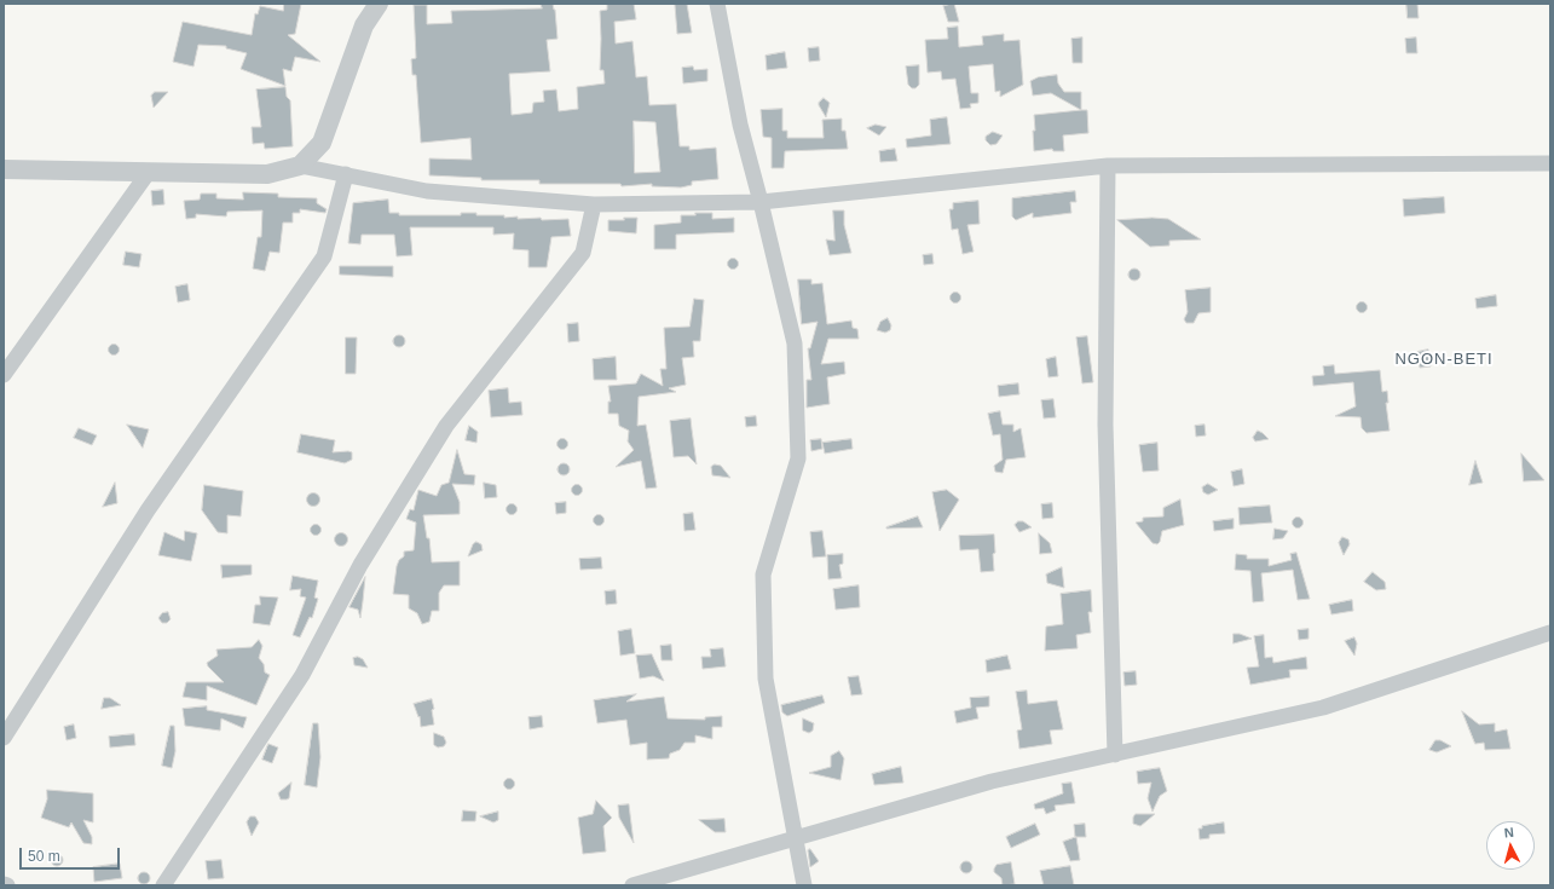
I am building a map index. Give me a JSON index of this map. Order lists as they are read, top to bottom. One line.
{"districts":["NGON-BETI"],"scale_bar":"50 m","north":"top"}
